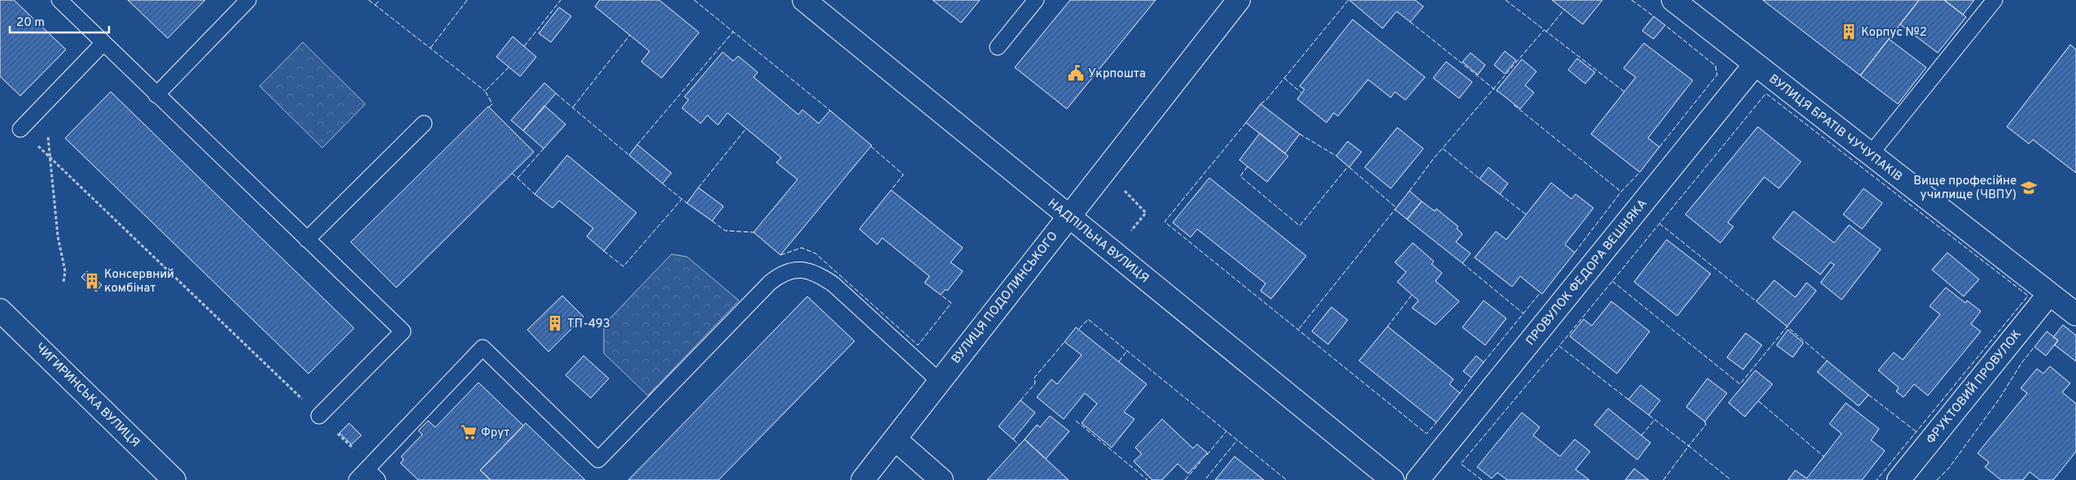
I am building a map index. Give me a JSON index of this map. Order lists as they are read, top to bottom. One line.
{"streets":{"street":["ВУЛИЦЯ БРАТІВ ЧУЧУПАКІВ","НАДПІЛЬНА ВУЛИЦЯ","ПРОВУЛОК ФЕДОРА ВЕШНЯКА","ВУЛИЦЯ ПОДОЛИНСЬКОГО","ФРУКТОВИЙ ПРОВУЛОК","ЧИГИРИНСЬКА ВУЛИЦЯ"]},"crossings":[["ВУЛИЦЯ БРАТІВ ЧУЧУПАКІВ","ПРОВУЛОК ФЕДОРА ВЕШНЯКА"],["ВУЛИЦЯ БРАТІВ ЧУЧУПАКІВ","ФРУКТОВИЙ ПРОВУЛОК"],["НАДПІЛЬНА ВУЛИЦЯ","ВУЛИЦЯ ПОДОЛИНСЬКОГО"]],"places":{"building":["Корпус №2","Консервний комбінат","ТП-493"],"public building":["Укрпошта"],"school or university":["Вище професійне училище (ЧВПУ)"],"supermarket":["Фрут"]},"scale_bar":"20 m"}
